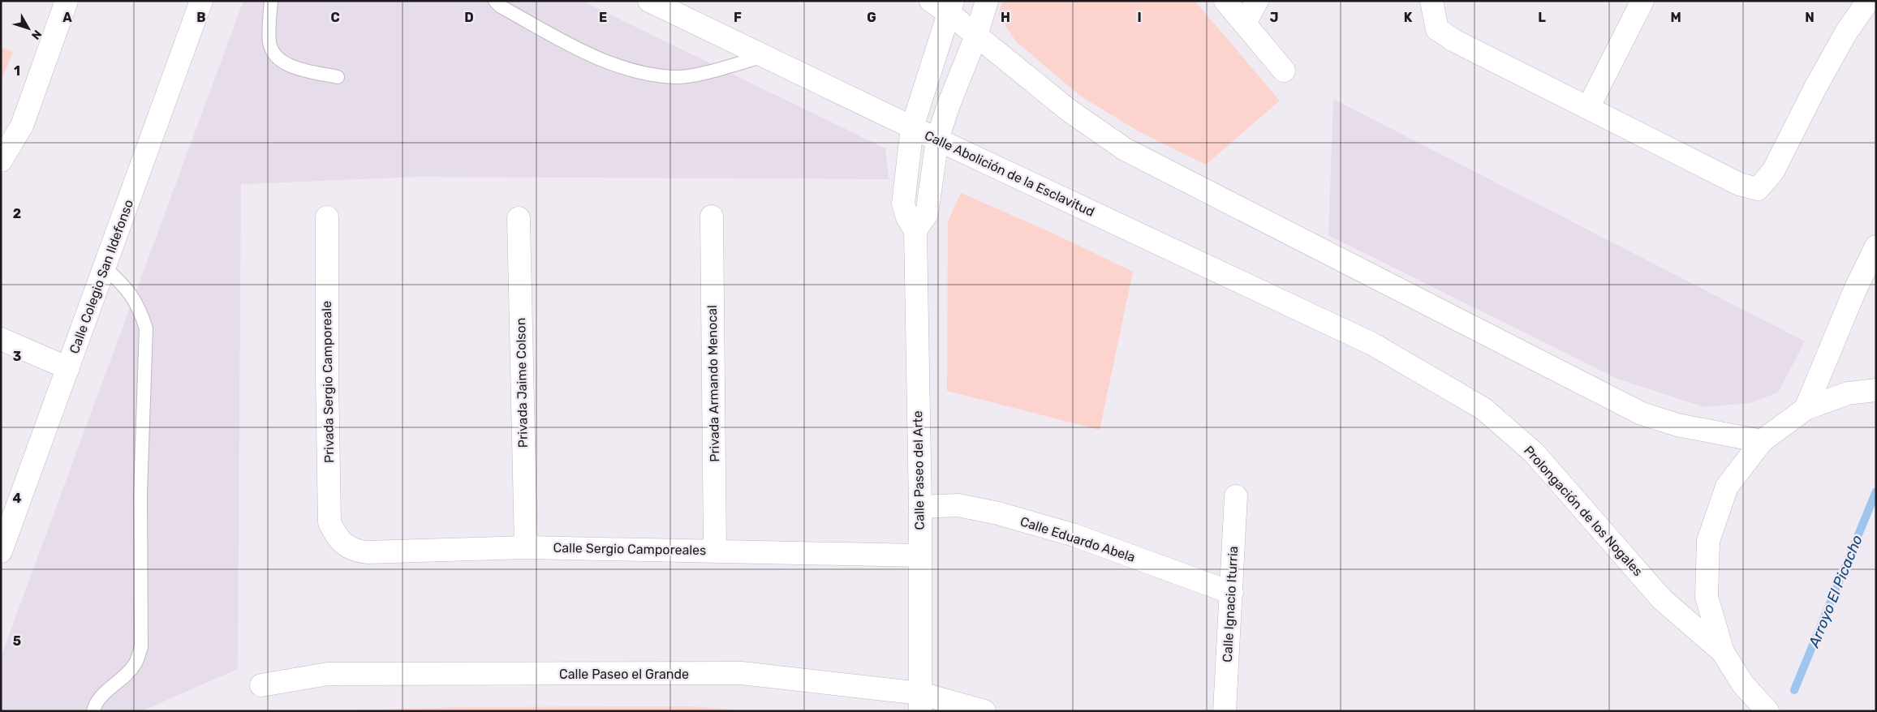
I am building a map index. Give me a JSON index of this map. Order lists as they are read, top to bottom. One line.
{"streets":{"street":["Calle Abolición de la Esclavitud","Calle Colegio San Ildefonso","Privada Sergio Camporeale","Privada Jaime Colson","Privada Armando Menocal","Calle Paseo del Arte","Prolongación de los Nogales","Calle Eduardo Abela","Calle Sergio Camporeales","Calle Ignacio Iturria","Calle Paseo el Grande"]},"crossings":[["Calle Abolición de la Esclavitud","Calle Paseo del Arte"],["Calle Abolición de la Esclavitud","Prolongación de los Nogales"],["Privada Sergio Camporeale","Calle Sergio Camporeales"],["Privada Jaime Colson","Calle Sergio Camporeales"],["Privada Armando Menocal","Calle Sergio Camporeales"],["Calle Paseo del Arte","Calle Eduardo Abela"],["Calle Paseo del Arte","Calle Sergio Camporeales"],["Calle Paseo del Arte","Calle Paseo el Grande"],["Calle Eduardo Abela","Calle Ignacio Iturria"]],"water":["Arroyo El Picacho"],"north":"bottom right","grid":{"columns":["A","B","C","D","E","F","G","H","I","J","K","L","M","N"],"rows":["1","2","3","4","5"]}}
